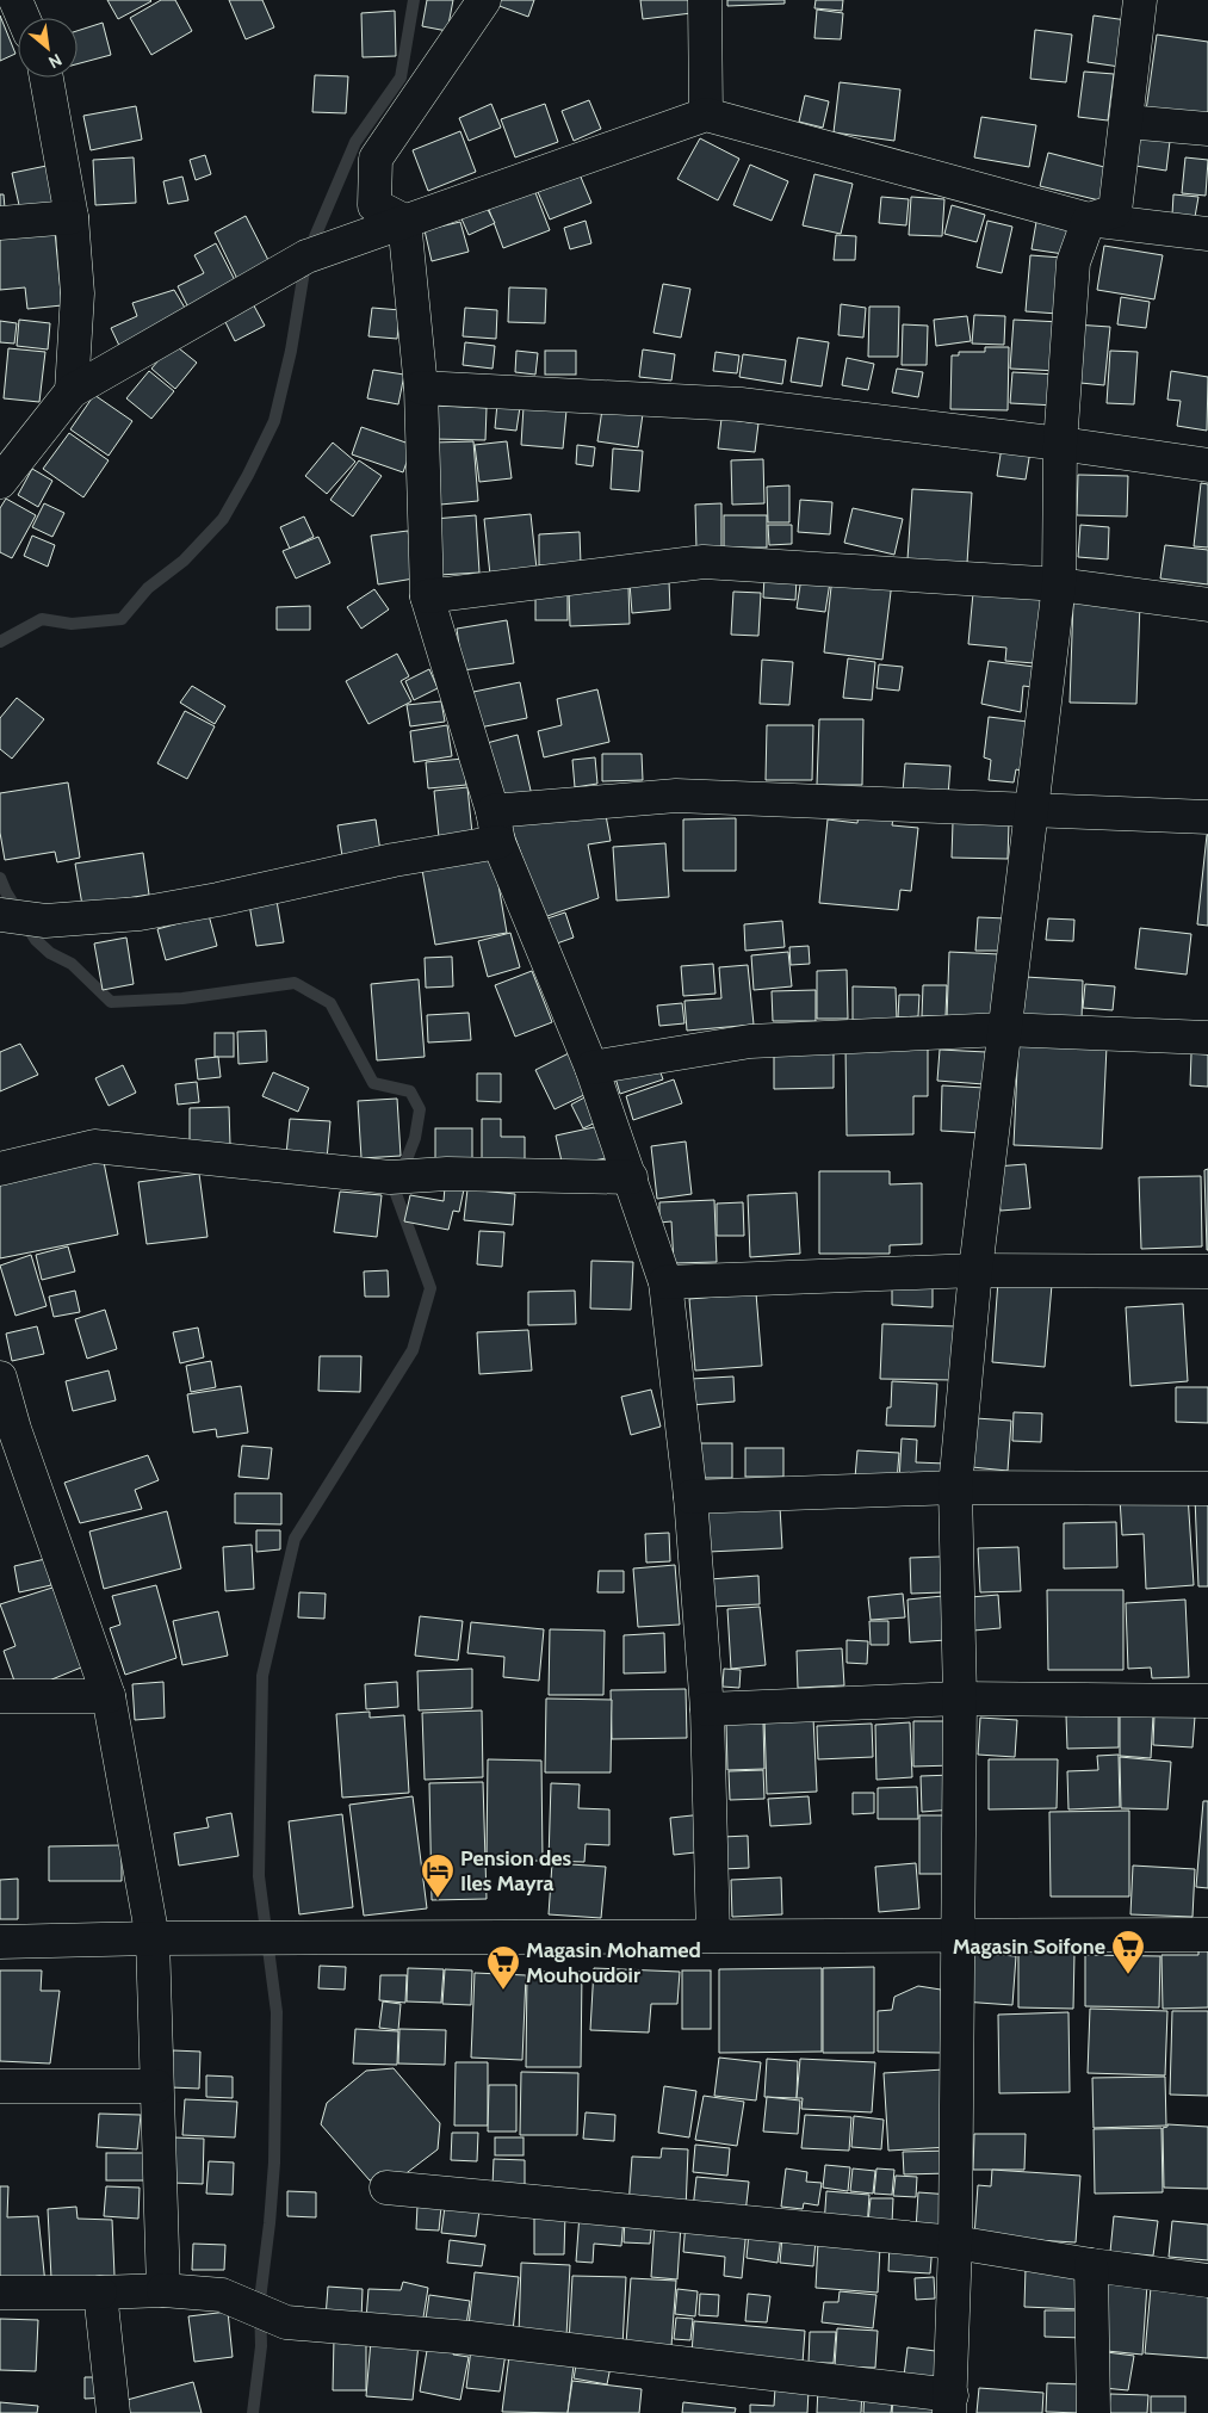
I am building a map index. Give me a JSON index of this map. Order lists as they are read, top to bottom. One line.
{"places":{"hotel":["Pension des Iles Mayra"],"supermarket":["Magasin Soifone","Magasin Mohamed Mouhoudoir"]},"north":"bottom right"}
